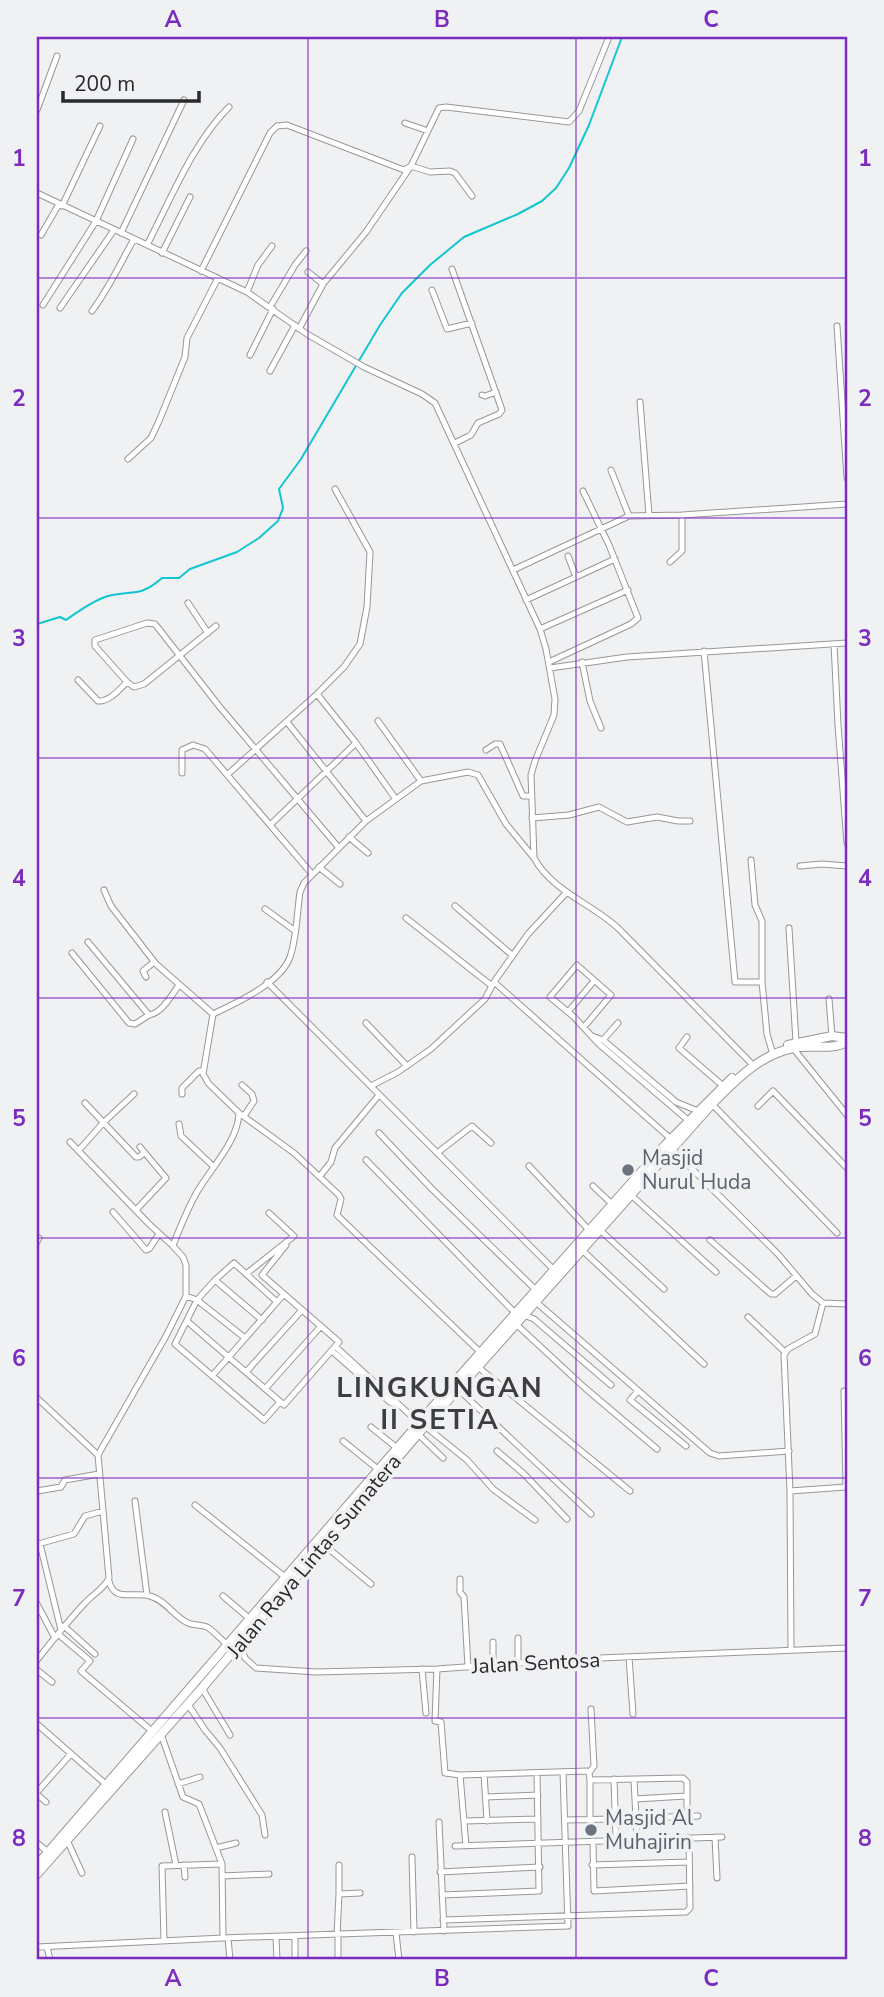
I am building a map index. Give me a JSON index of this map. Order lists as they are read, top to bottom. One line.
{"streets":{"highway":["Jalan Raya Lintas Sumatera"],"street":["Jalan Sentosa"]},"crossings":[["Jalan Raya Lintas Sumatera","Jalan Sentosa"]],"districts":["LINGKUNGAN II SETIA"],"places":["Masjid Nurul Huda","Masjid Al Muhajirin"],"scale_bar":"200 m","grid":{"columns":["A","B","C"],"rows":["1","2","3","4","5","6","7","8"]}}
